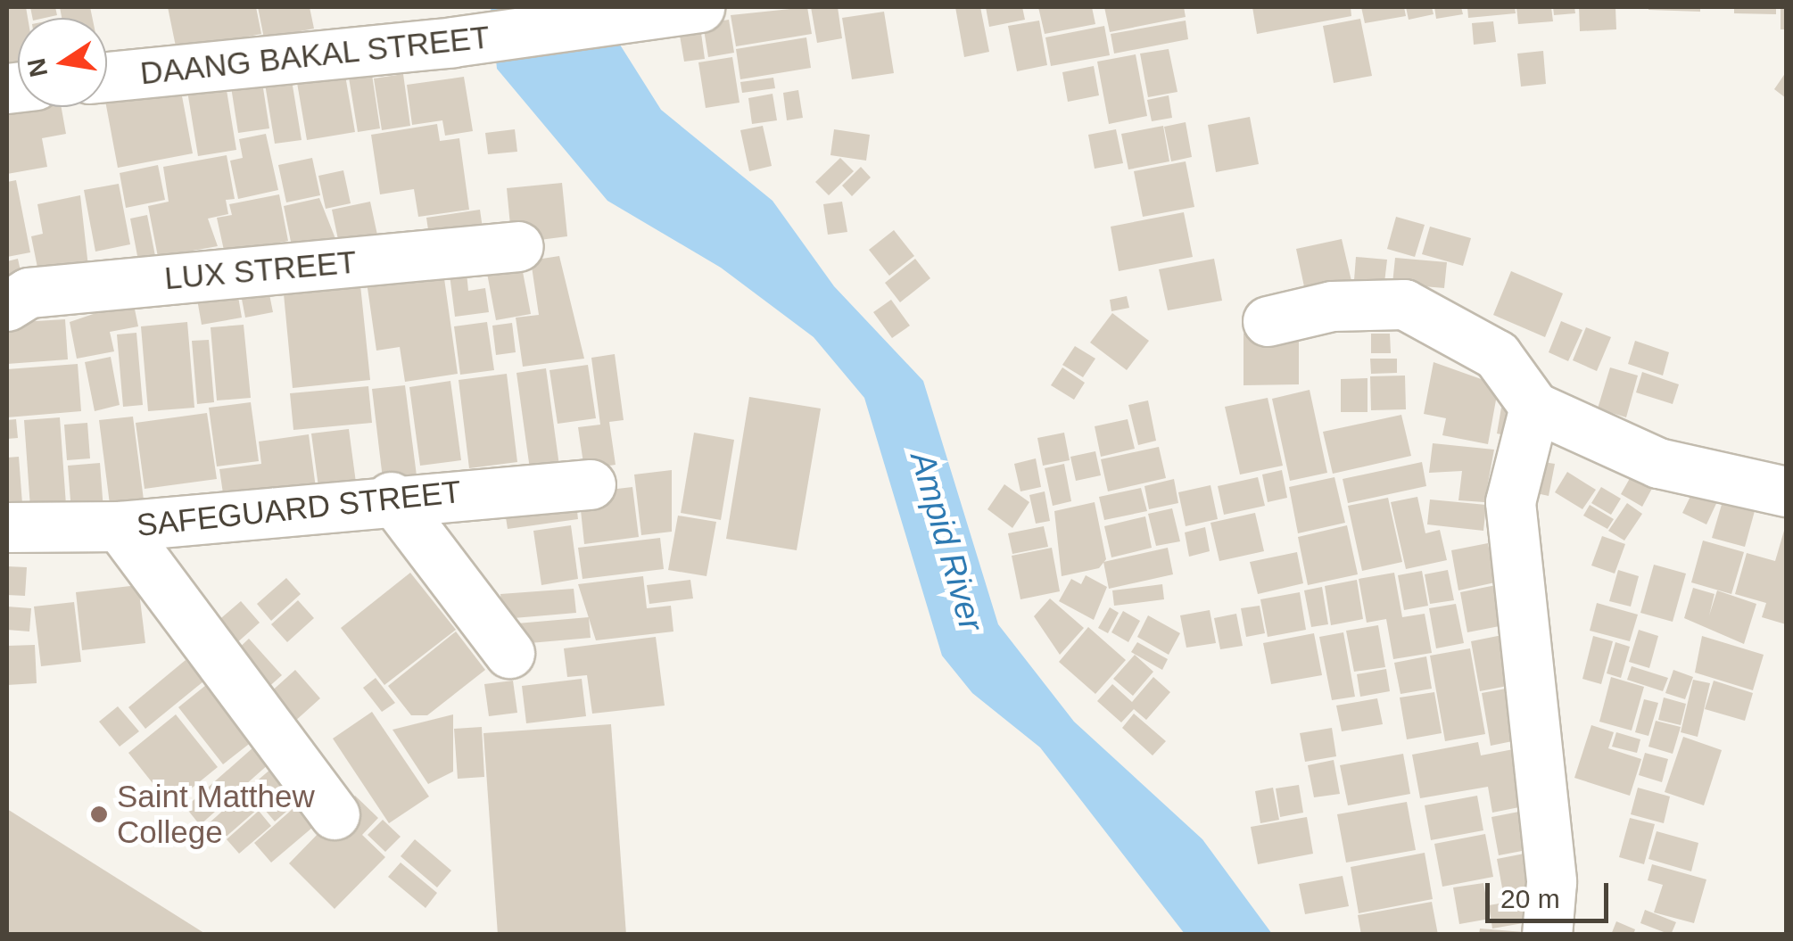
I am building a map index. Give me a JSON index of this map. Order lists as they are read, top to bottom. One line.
{"streets":{"street":["DAANG BAKAL STREET","LUX STREET","SAFEGUARD STREET"]},"water":["Ampid River"],"places":["Saint Matthew College"],"scale_bar":"20 m","north":"left"}
